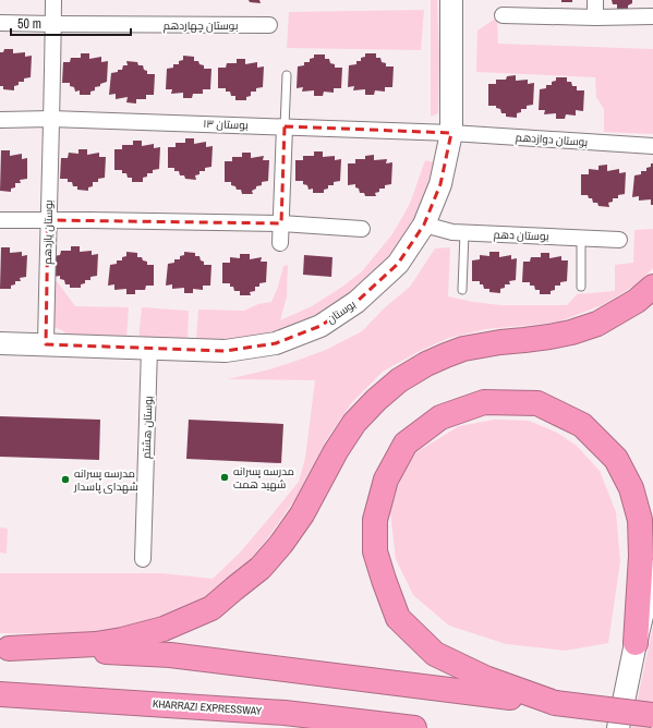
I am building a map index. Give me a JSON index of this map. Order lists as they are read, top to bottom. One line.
{"streets":{"highway":["KHARRAZI EXPRESSWAY"],"street":["بوستان چهاردهم","بوستان ۱۳","بوستان دوازدهم","بوستان یازدهم","بوستان دهم","بوستان","بوستان هشتم"]},"crossings":[["بوستان چهاردهم","بوستان یازدهم"],["بوستان ۱۳","بوستان دوازدهم"],["بوستان ۱۳","بوستان یازدهم"],["بوستان ۱۳","بوستان"],["بوستان دوازدهم","بوستان"],["بوستان یازدهم","بوستان"],["بوستان دهم","بوستان"],["بوستان","بوستان هشتم"]],"places":["مدرسه پسرانه شهید همت","مدرسه پسرانه شهدای پاسدار"],"scale_bar":"50 m"}
